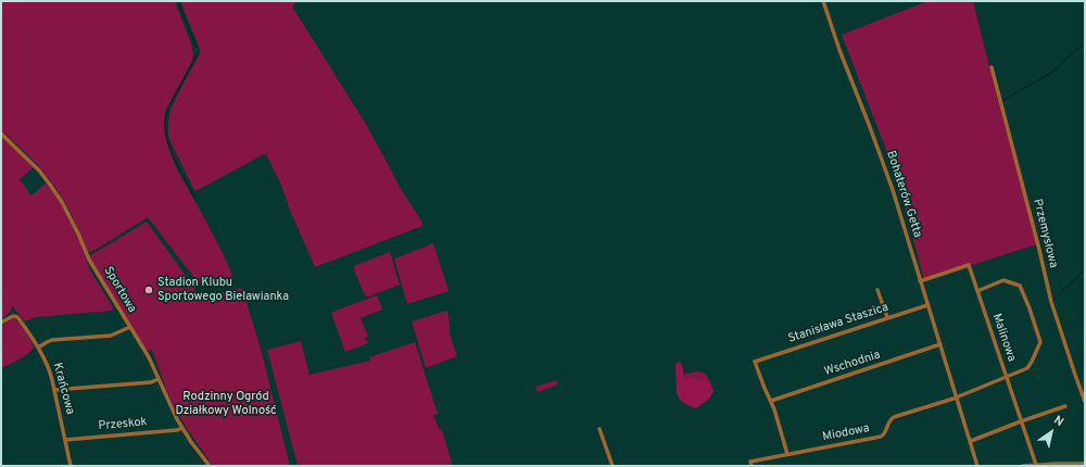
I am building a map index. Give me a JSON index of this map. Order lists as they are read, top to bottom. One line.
{"streets":{"street":["Bohaterów Getta","Przemysłowa","Sportowa","Stanisława Staszica","Malinowa","Wschodnia","Krańcowa","Przeskok","Miodowa"]},"crossings":[["Bohaterów Getta","Stanisława Staszica"],["Bohaterów Getta","Malinowa"],["Bohaterów Getta","Wschodnia"],["Bohaterów Getta","Miodowa"],["Sportowa","Przeskok"],["Stanisława Staszica","Wschodnia"],["Krańcowa","Przeskok"]],"parks":["Rodzinny Ogród Działkowy Wolność"],"places":["Stadion Klubu Sportowego Bielawianka"],"north":"top right"}
